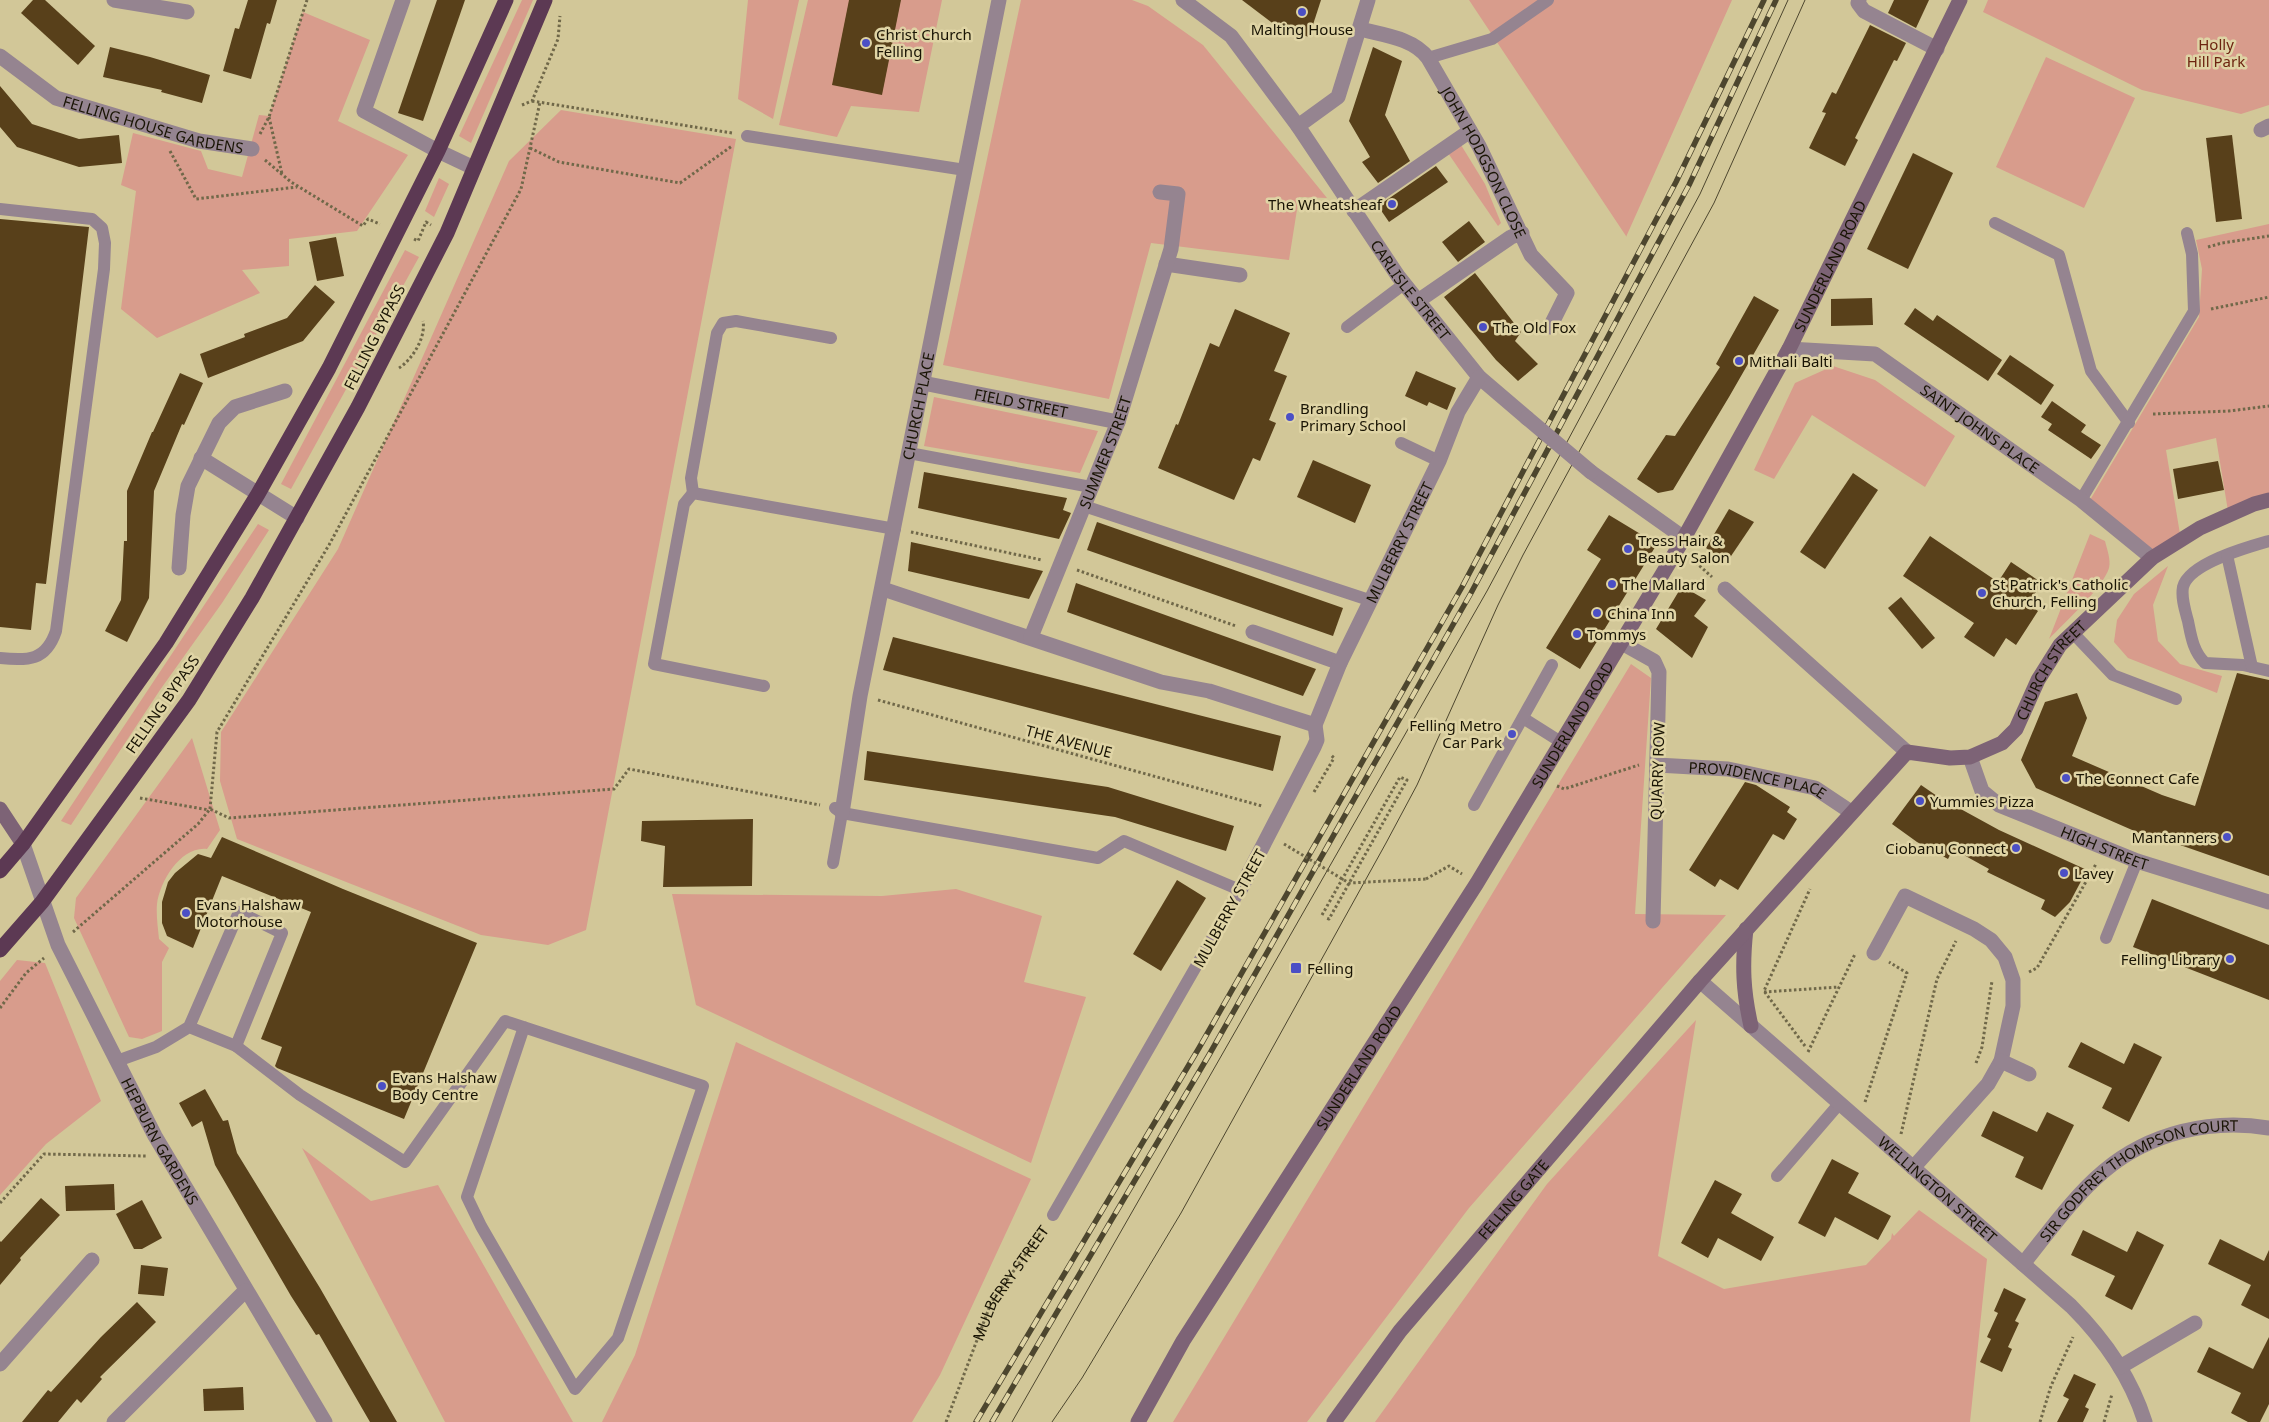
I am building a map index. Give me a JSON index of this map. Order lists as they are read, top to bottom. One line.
{"streets":{"highway":["FELLING BYPASS"],"main road":["SUNDERLAND ROAD","CHURCH STREET","FELLING GATE"],"street":["FELLING HOUSE GARDENS","JOHN HODGSON CLOSE","CARLISLE STREET","FIELD STREET","CHURCH PLACE","SAINT JOHNS PLACE","SUMMER STREET","MULBERRY STREET","QUARRY ROW","PROVIDENCE PLACE","HIGH STREET","HEPBURN GARDENS","SIR GODFREY THOMPSON COURT","WELLINGTON STREET"],"path":["THE AVENUE"]},"crossings":[["SUNDERLAND ROAD","CARLISLE STREET"],["SUNDERLAND ROAD","SAINT JOHNS PLACE"],["SUNDERLAND ROAD","QUARRY ROW"],["CARLISLE STREET","MULBERRY STREET"],["FELLING BYPASS","HEPBURN GARDENS"],["FIELD STREET","CHURCH PLACE"],["FIELD STREET","SUMMER STREET"],["CHURCH PLACE","THE AVENUE"],["SAINT JOHNS PLACE","CHURCH STREET"],["CHURCH STREET","HIGH STREET"],["QUARRY ROW","PROVIDENCE PLACE"],["PROVIDENCE PLACE","FELLING GATE"],["SIR GODFREY THOMPSON COURT","WELLINGTON STREET"],["WELLINGTON STREET","FELLING GATE"]],"parks":["Holly Hill Park"],"places":{"other":["Malting House","Christ Church Felling","The Wheatsheaf","The Old Fox","Mithali Balti","Brandling Primary School","Tress Hair & Beauty Salon","The Mallard","St Patrick's Catholic Church, Felling","China Inn","Tommys","Felling Metro Car Park","The Connect Cafe","Yummies Pizza","Mantanners","Ciobanu Connect","Lavey","Evans Halshaw Motorhouse","Felling Library","Evans Halshaw Body Centre"],"transit":["Felling"]}}
